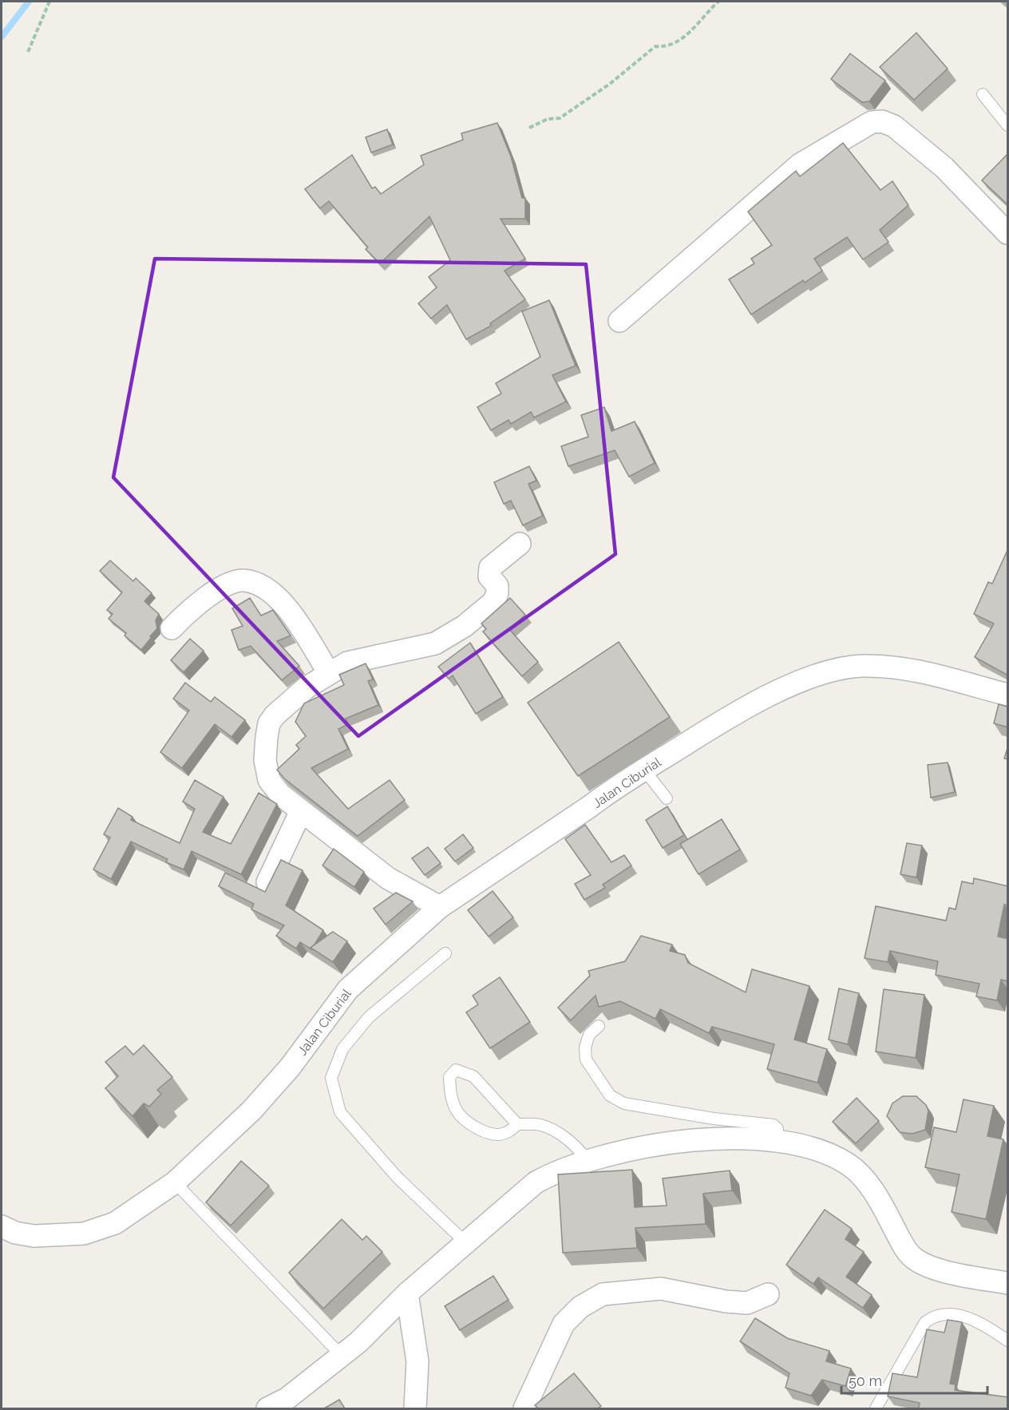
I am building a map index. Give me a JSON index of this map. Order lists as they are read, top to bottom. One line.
{"streets":{"street":["Jalan Ciburial"]},"scale_bar":"50 m"}
